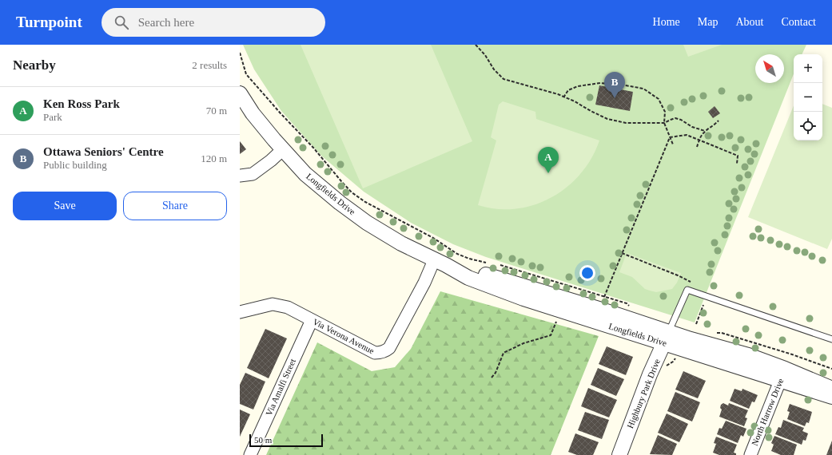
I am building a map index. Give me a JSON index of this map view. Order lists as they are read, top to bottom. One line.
{"streets":{"street":["Longfields Drive","Via Verona Avenue","Via Amalfi Street","Highbury Park Drive","North Harrow Drive"]},"crossings":[["Longfields Drive","Via Verona Avenue"],["Longfields Drive","Highbury Park Drive"],["Longfields Drive","North Harrow Drive"],["Via Verona Avenue","Via Amalfi Street"]],"scale_bar":"50 m","north":"top left","page":{"header":"Turnpoint","search":"Search here","nav":["Home","Map","About","Contact"],"heading":["Nearby","2 results"],"map_buttons":["+","−"],"pins":["B","A"],"list":[{"mark":"A","name":"Ken Ross Park","note":"Park","value":"70 m"},{"mark":"B","name":"Ottawa Seniors' Centre","note":"Public building","value":"120 m"}],"buttons":["Save","Share"],"scale":"50 m"}}
